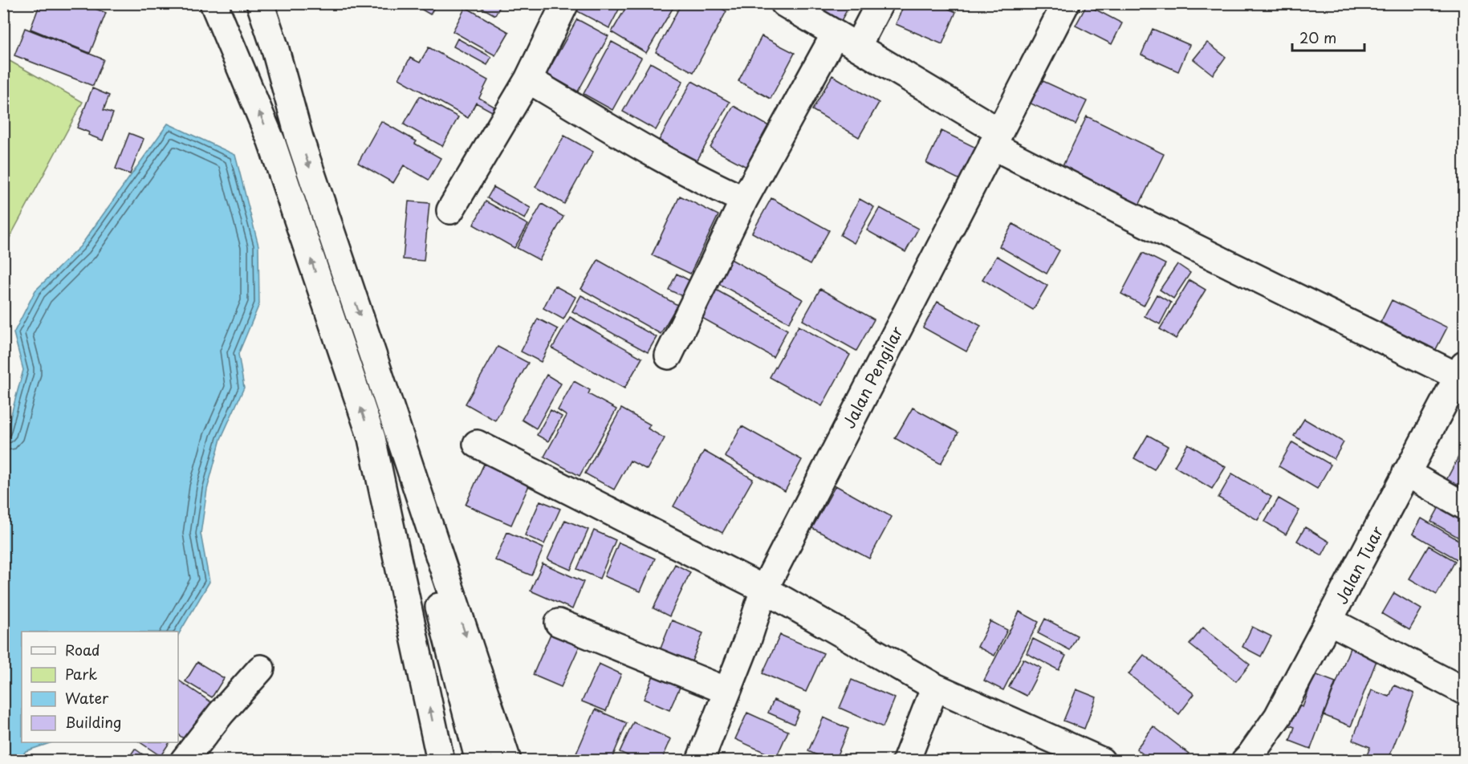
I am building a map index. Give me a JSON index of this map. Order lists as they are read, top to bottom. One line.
{"streets":{"main road":["Jalan Pengilar","Jalan Tuar"]},"legend":["Road","Park","Water","Building"],"scale_bar":"20 m"}
